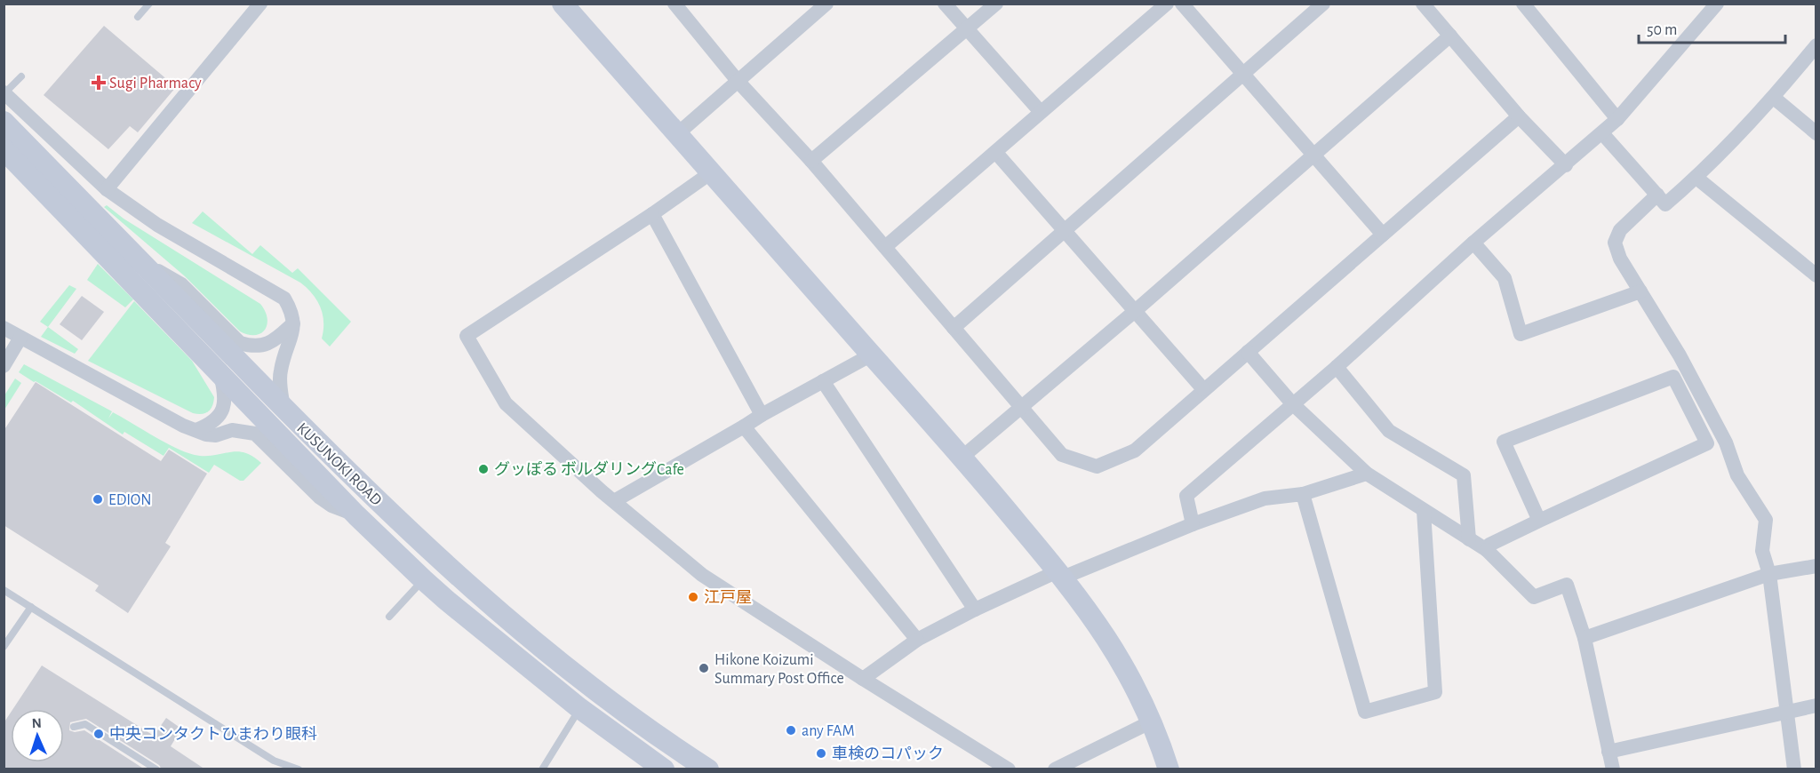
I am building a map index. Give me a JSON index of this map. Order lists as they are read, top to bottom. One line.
{"streets":{"main road":["KUSUNOKI ROAD"]},"places":{"health":["Sugi Pharmacy"],"other":["グッぽる ボルダリングCafe","EDION","江戸屋","Hikone Koizumi Summary Post Office","any FAM","中央コンタクトひまわり眼科","車検のコパック"]},"scale_bar":"50 m","north":"top"}
